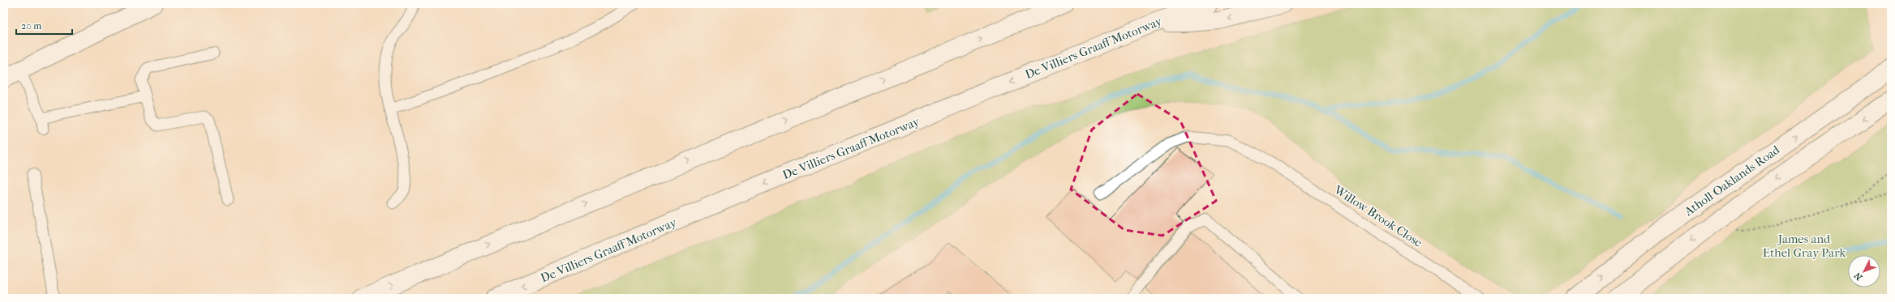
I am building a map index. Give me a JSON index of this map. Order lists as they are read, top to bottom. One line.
{"streets":{"main road":["De Villiers Graaff Motorway","Atholl Oaklands Road"],"lane":["Willow Brook Close"]},"parks":["James and Ethel Gray Park"],"scale_bar":"20 m","north":"bottom left"}
